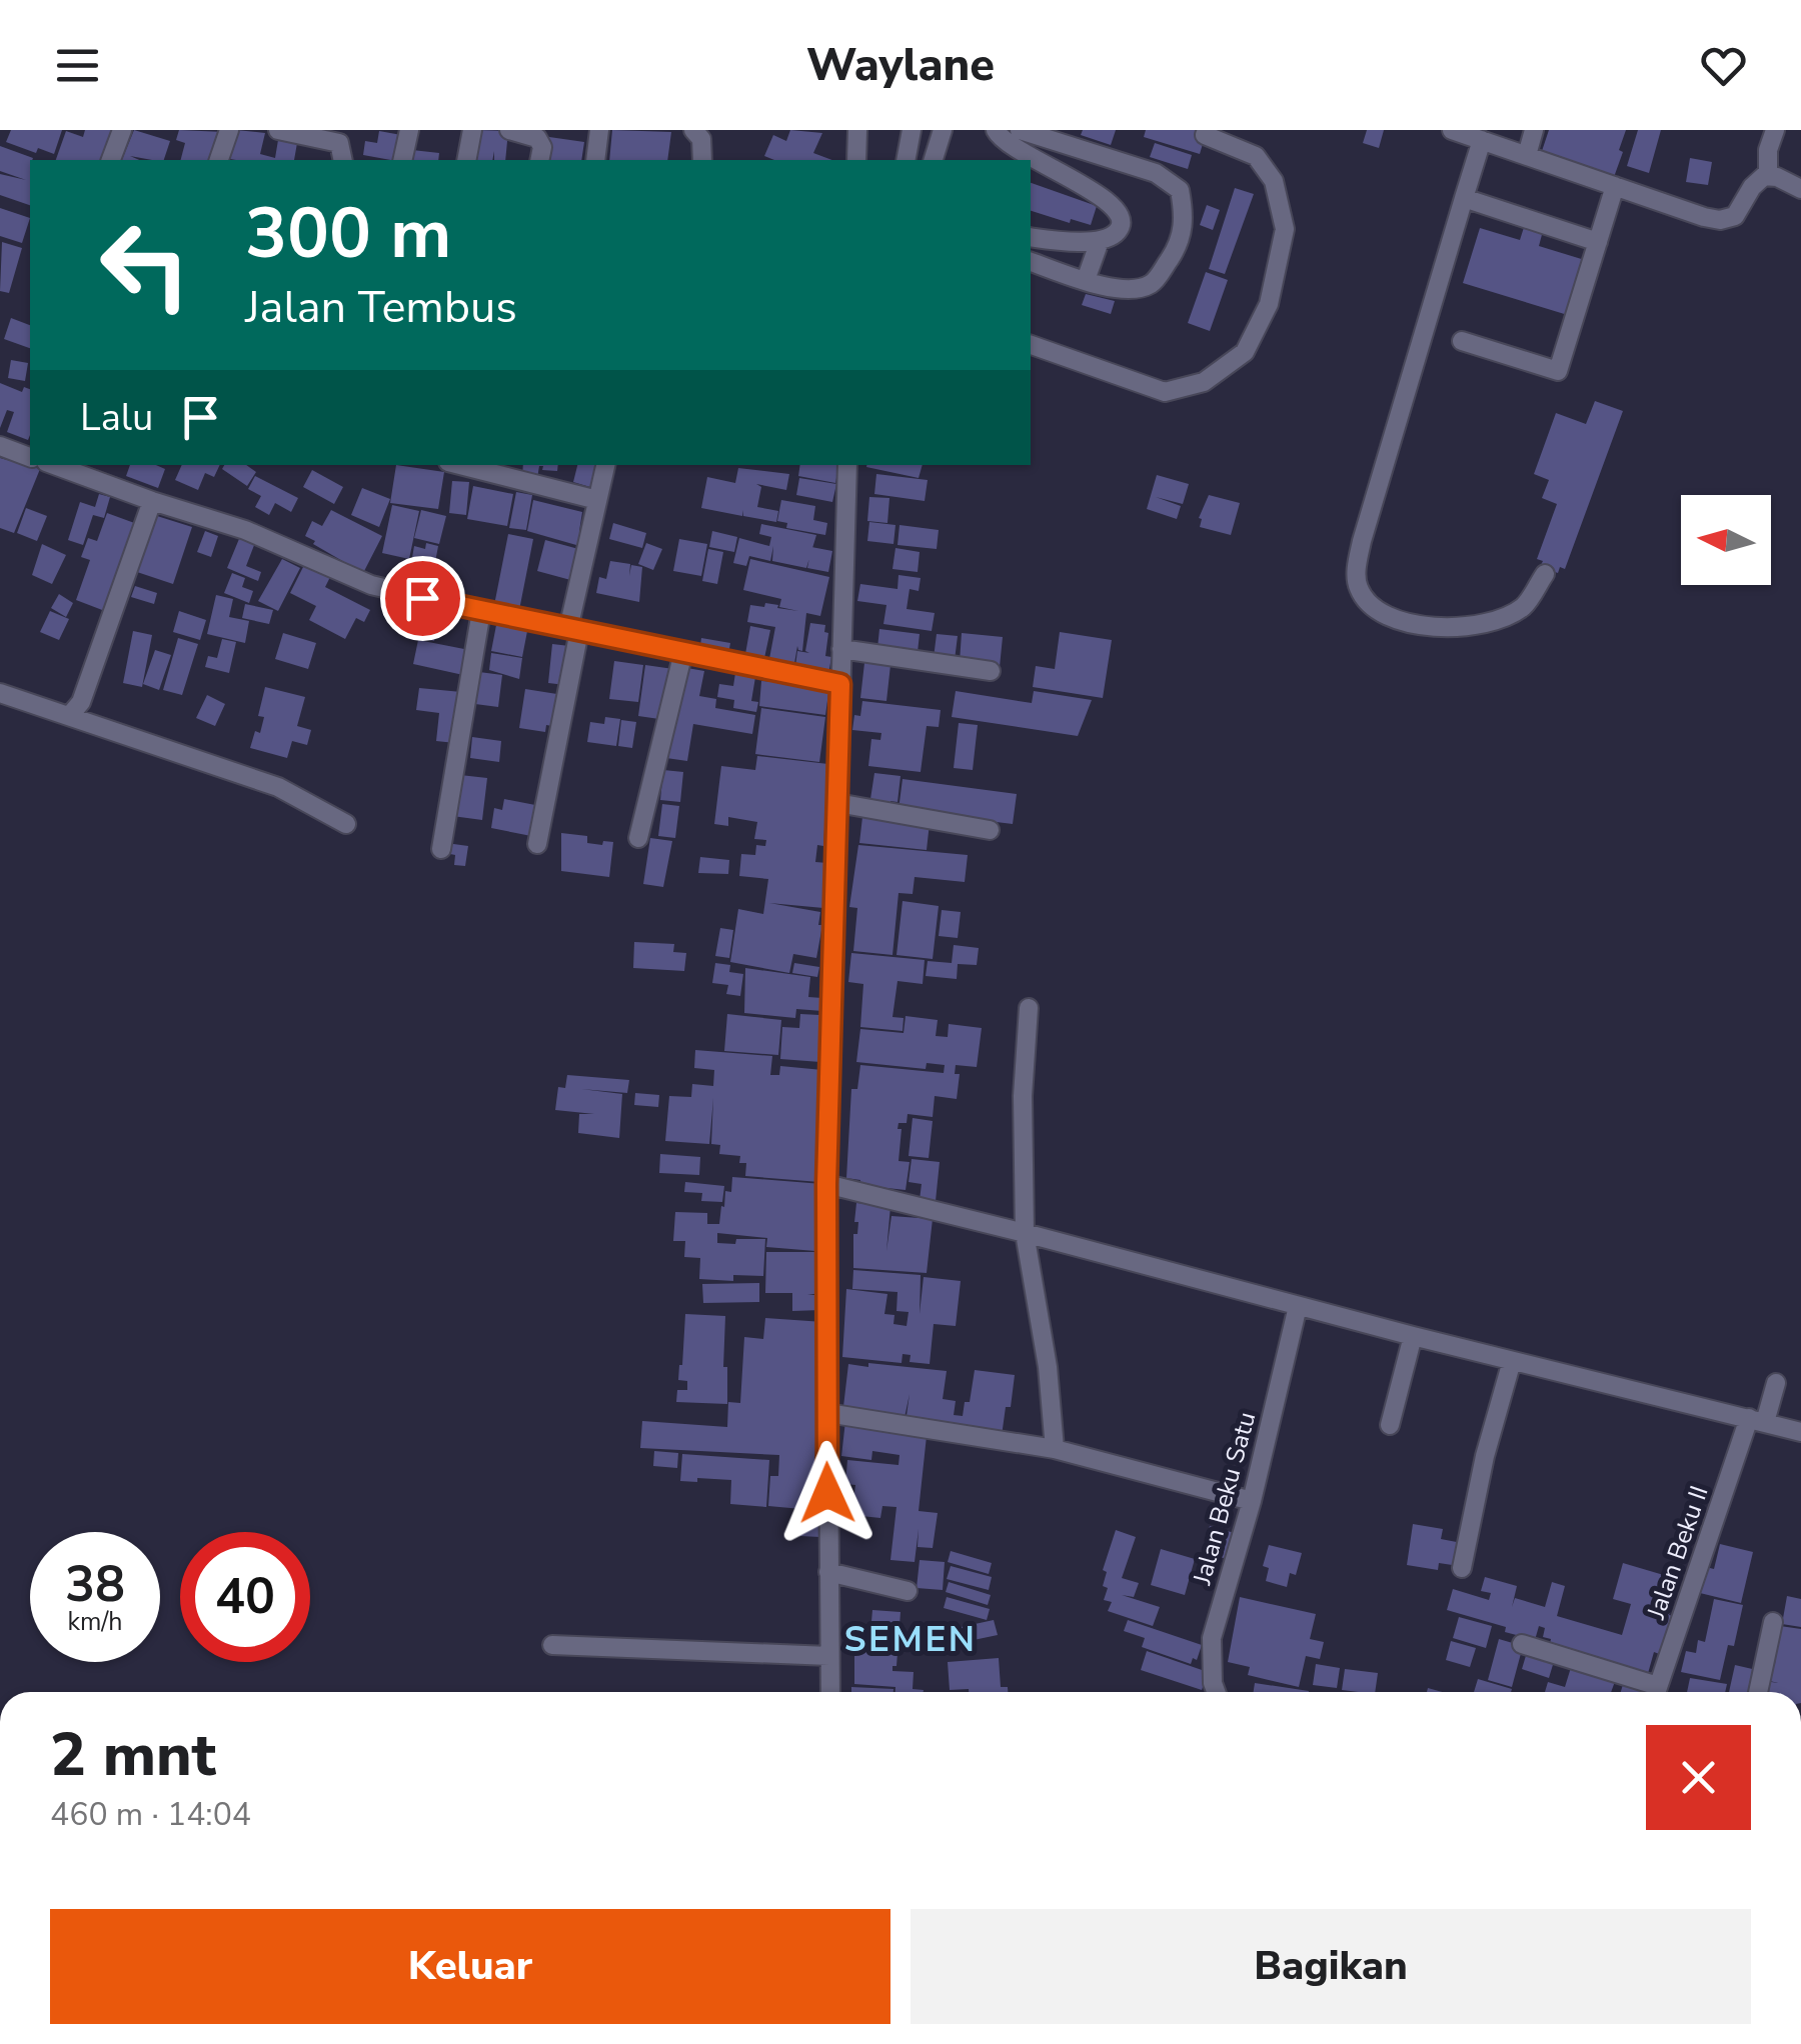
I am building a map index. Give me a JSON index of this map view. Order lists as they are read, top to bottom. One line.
{"streets":{"street":["Jalan Beku Satu","Jalan Beku II"]},"districts":["SEMEN"],"north":"left","page":{"header":"Waylane","turn":["300 m","Jalan Tembus"],"then":"Lalu","speed":"38 km/h","limit":"40","heading":["2 mnt","460 m · 14:04"],"buttons":["Keluar","Bagikan"]}}
